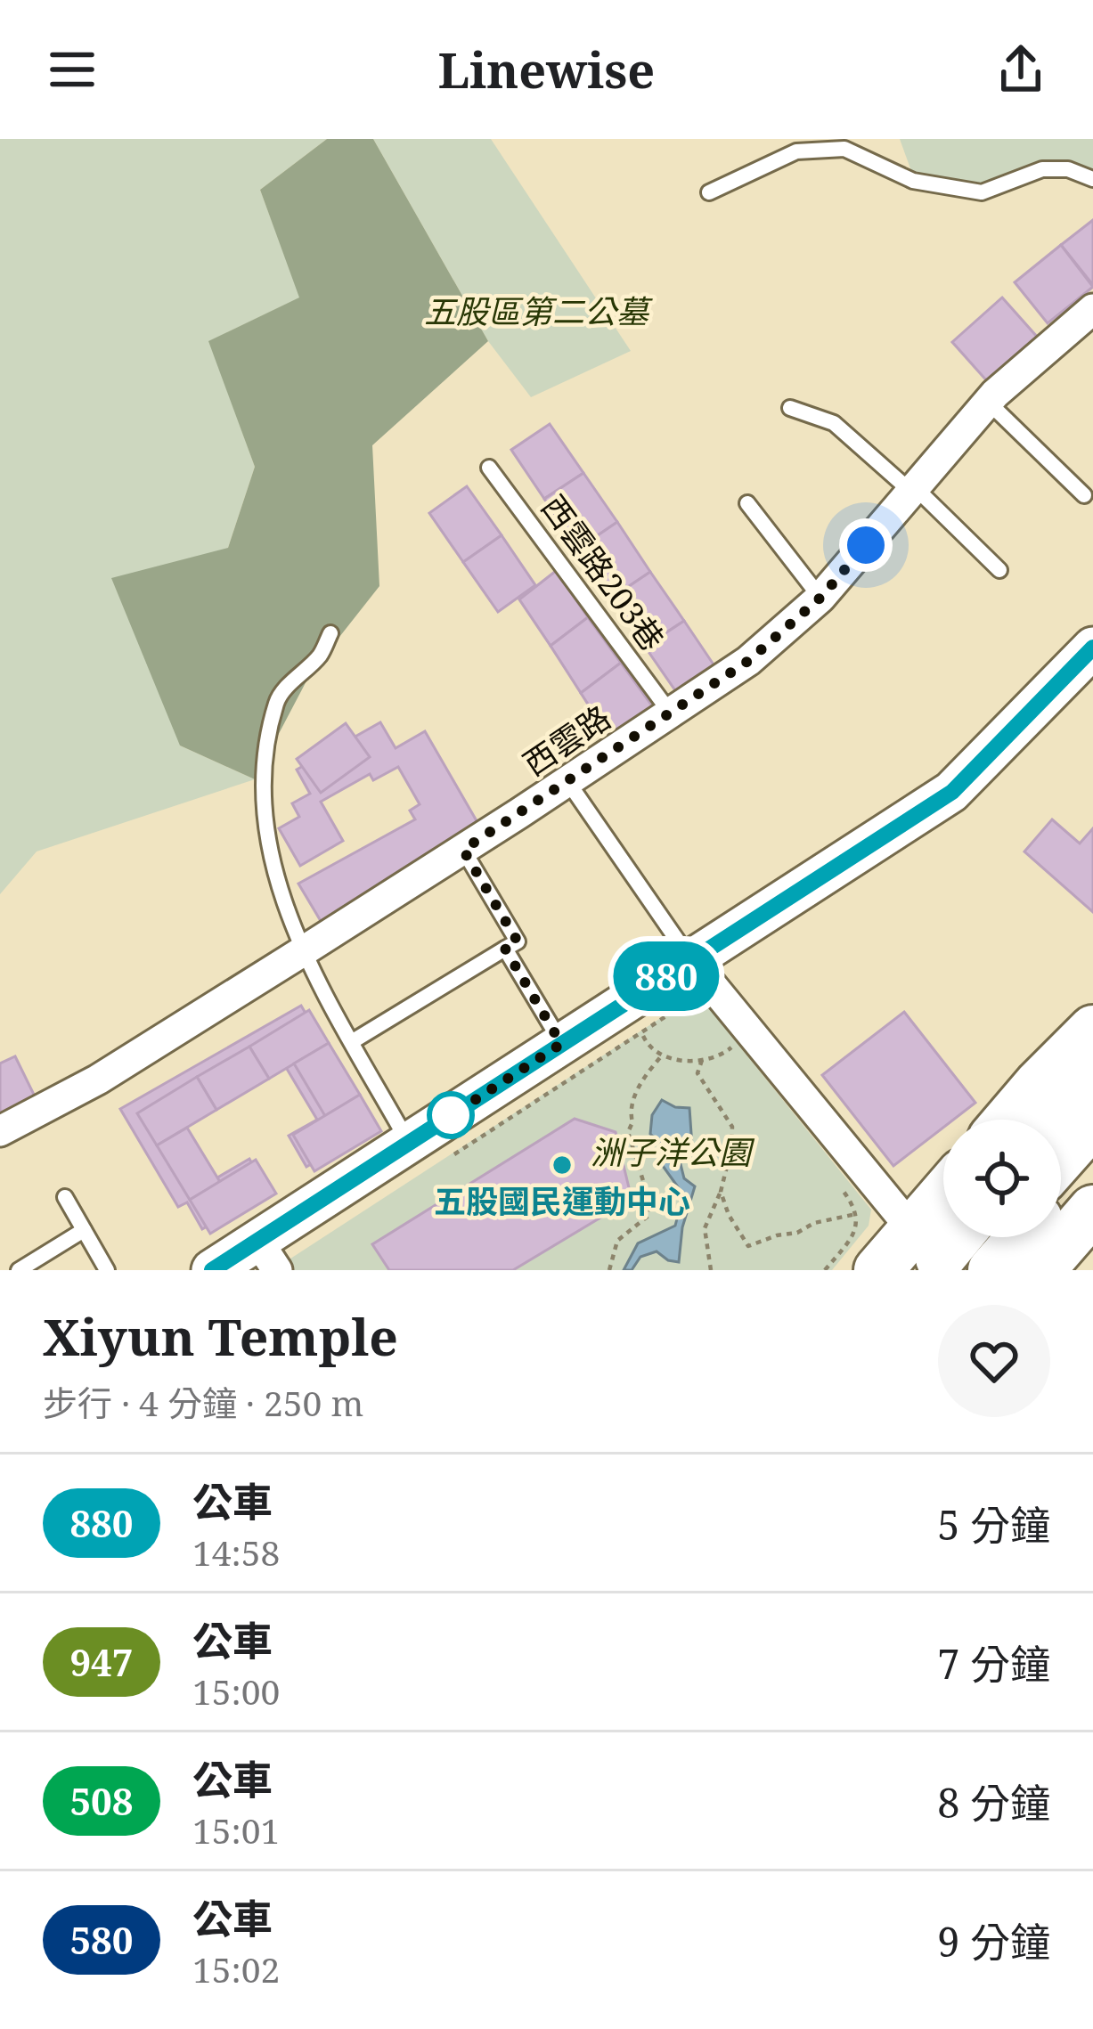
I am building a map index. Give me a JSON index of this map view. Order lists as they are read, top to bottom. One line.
{"streets":{"street":["西雲路"],"lane":["西雲路203巷"]},"crossings":[["西雲路203巷","西雲路"]],"parks":["五股區第二公墓","洲子洋公園"],"places":["五股國民運動中心"],"lines":["bus line 880"],"page":{"header":"Linewise","on_map":"880","heading":["Xiyun Temple","步行 · 4 分鐘 · 250 m"],"list":[{"mark":"880","name":"公車","note":"14:58","value":"5 分鐘"},{"mark":"947","name":"公車","note":"15:00","value":"7 分鐘"},{"mark":"508","name":"公車","note":"15:01","value":"8 分鐘"},{"mark":"580","name":"公車","note":"15:02","value":"9 分鐘"}]}}
